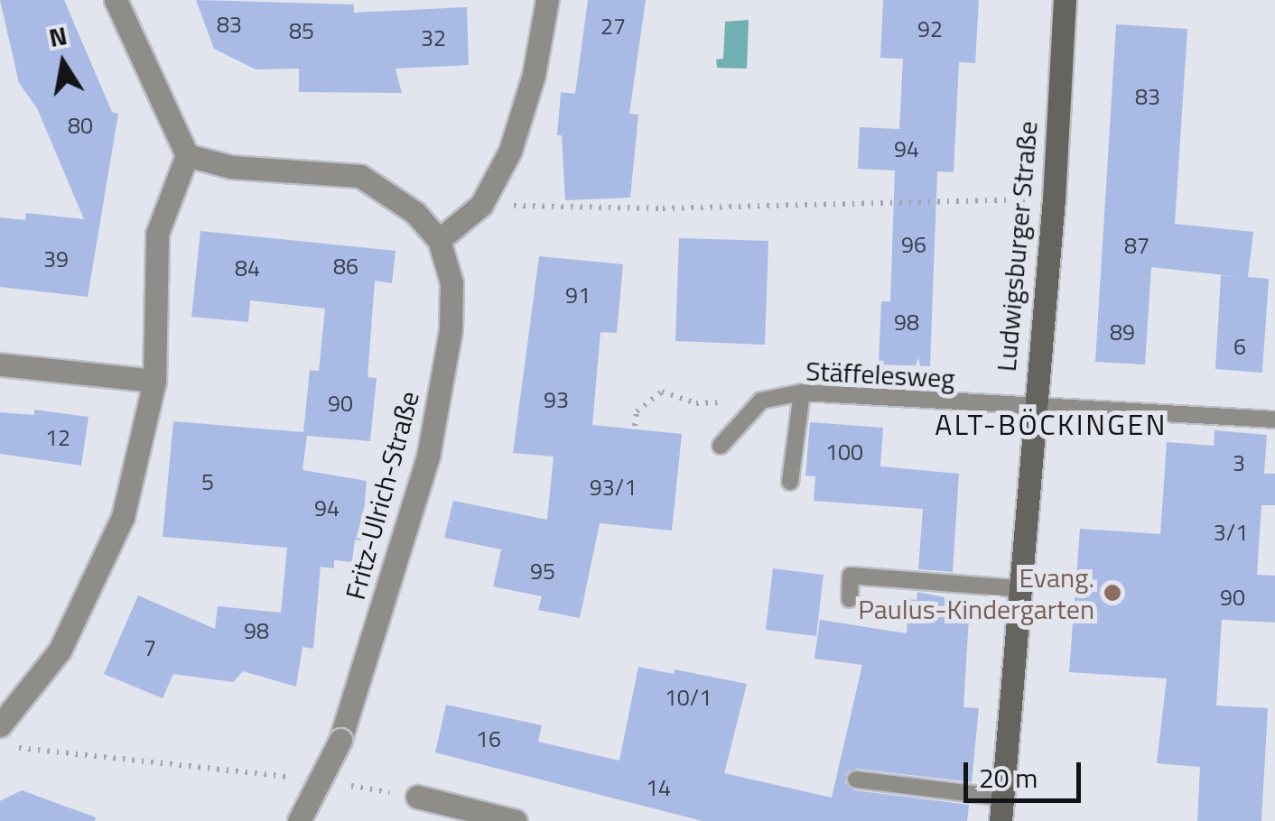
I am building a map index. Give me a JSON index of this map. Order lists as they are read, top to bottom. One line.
{"streets":{"street":["Ludwigsburger Straße","Fritz-Ulrich-Straße"],"lane":["Stäffelesweg"]},"crossings":[["Ludwigsburger Straße","Stäffelesweg"]],"districts":["ALT-BÖCKINGEN"],"places":["Evang. Paulus-Kindergarten"],"house_numbers":["83","27","92","85","32","83","80","94","96","87","39","86","84","91","98","89","6","93","90","12","100","3","5","93/1","94","3/1","95","90","98","7","10/1","16","14"],"scale_bar":"20 m","north":"top"}
